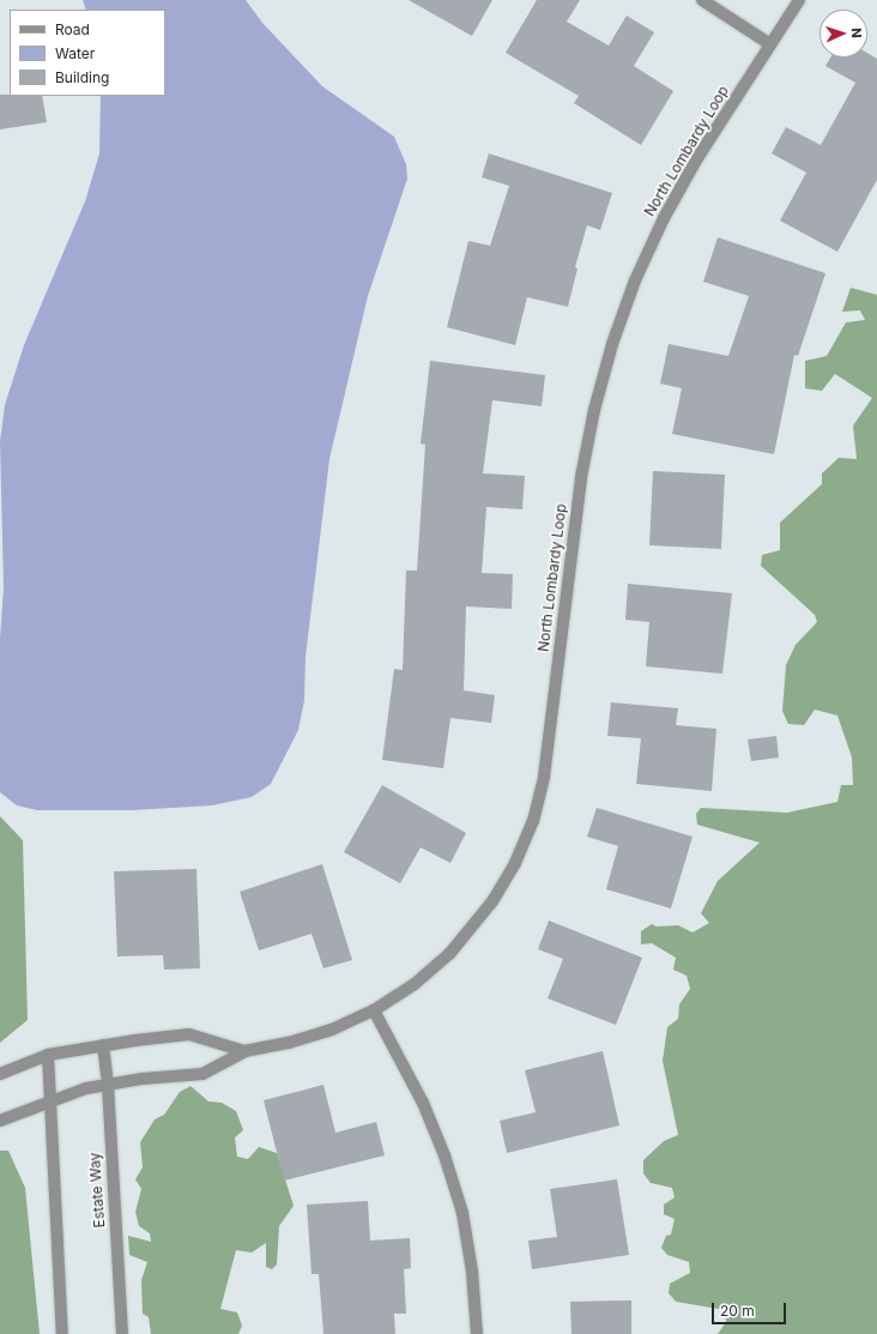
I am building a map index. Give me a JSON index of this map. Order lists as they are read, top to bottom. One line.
{"streets":{"street":["North Lombardy Loop","Estate Way"]},"crossings":[["North Lombardy Loop","Estate Way"]],"legend":["Road","Water","Building"],"scale_bar":"20 m","north":"right"}
